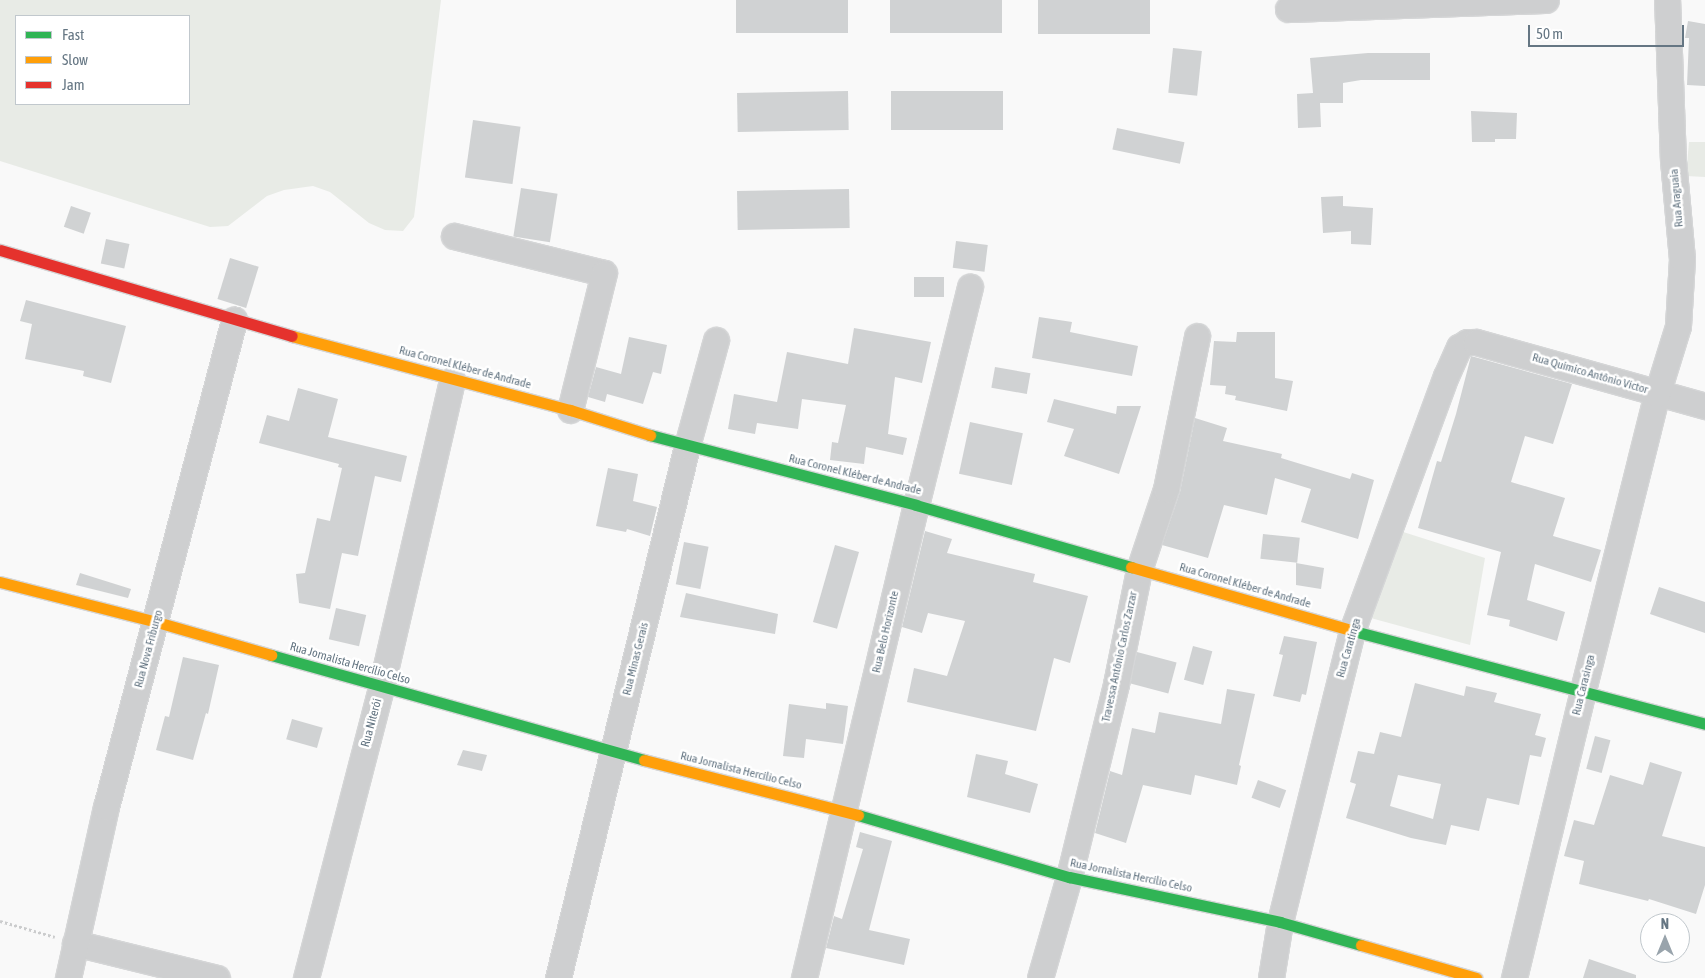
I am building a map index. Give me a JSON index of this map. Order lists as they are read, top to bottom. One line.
{"streets":{"main road":["Rua Coronel Kléber de Andrade","Rua Jornalista Hercílio Celso"],"street":["Rua Araguaia","Rua Químico Antônio Victor","Rua Belo Horizonte","Rua Caratinga","Rua Nova Friburgo","Travessa Antônio Carlos Zarzar","Rua Minas Gerais","Rua Carasinga","Rua Niterói"]},"crossings":[["Rua Araguaia","Rua Químico Antônio Victor"],["Rua Araguaia","Rua Carasinga"],["Rua Coronel Kléber de Andrade","Rua Belo Horizonte"],["Rua Coronel Kléber de Andrade","Rua Caratinga"],["Rua Coronel Kléber de Andrade","Rua Nova Friburgo"],["Rua Coronel Kléber de Andrade","Travessa Antônio Carlos Zarzar"],["Rua Coronel Kléber de Andrade","Rua Minas Gerais"],["Rua Coronel Kléber de Andrade","Rua Carasinga"],["Rua Coronel Kléber de Andrade","Rua Niterói"],["Rua Químico Antônio Victor","Rua Caratinga"],["Rua Químico Antônio Victor","Rua Carasinga"],["Rua Belo Horizonte","Rua Jornalista Hercílio Celso"],["Rua Caratinga","Rua Jornalista Hercílio Celso"],["Rua Nova Friburgo","Rua Jornalista Hercílio Celso"],["Travessa Antônio Carlos Zarzar","Rua Jornalista Hercílio Celso"],["Rua Minas Gerais","Rua Jornalista Hercílio Celso"],["Rua Jornalista Hercílio Celso","Rua Niterói"]],"legend":["Fast","Slow","Jam"],"scale_bar":"50 m","north":"top"}
